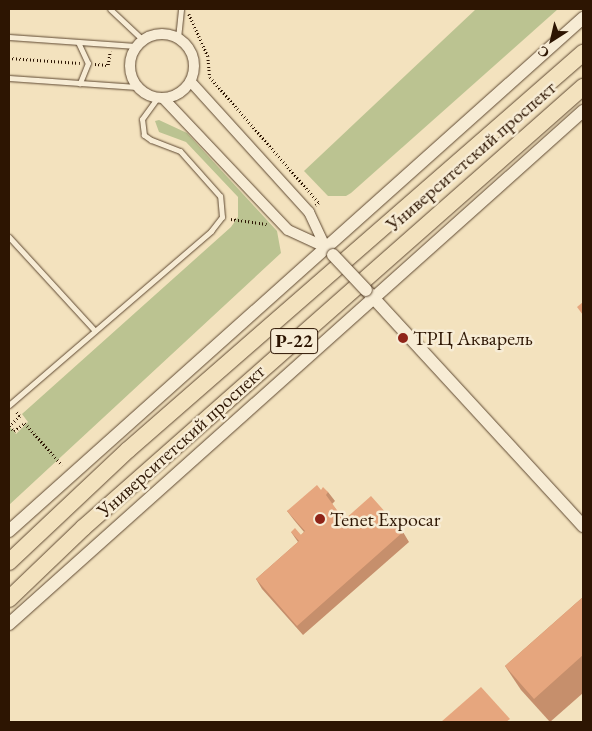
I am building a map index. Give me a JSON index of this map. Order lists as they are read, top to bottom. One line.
{"streets":{"highway":["Университетский проспект","Р-22"]},"places":["ТРЦ Акварель","Tenet Expocar"],"north":"bottom left"}
